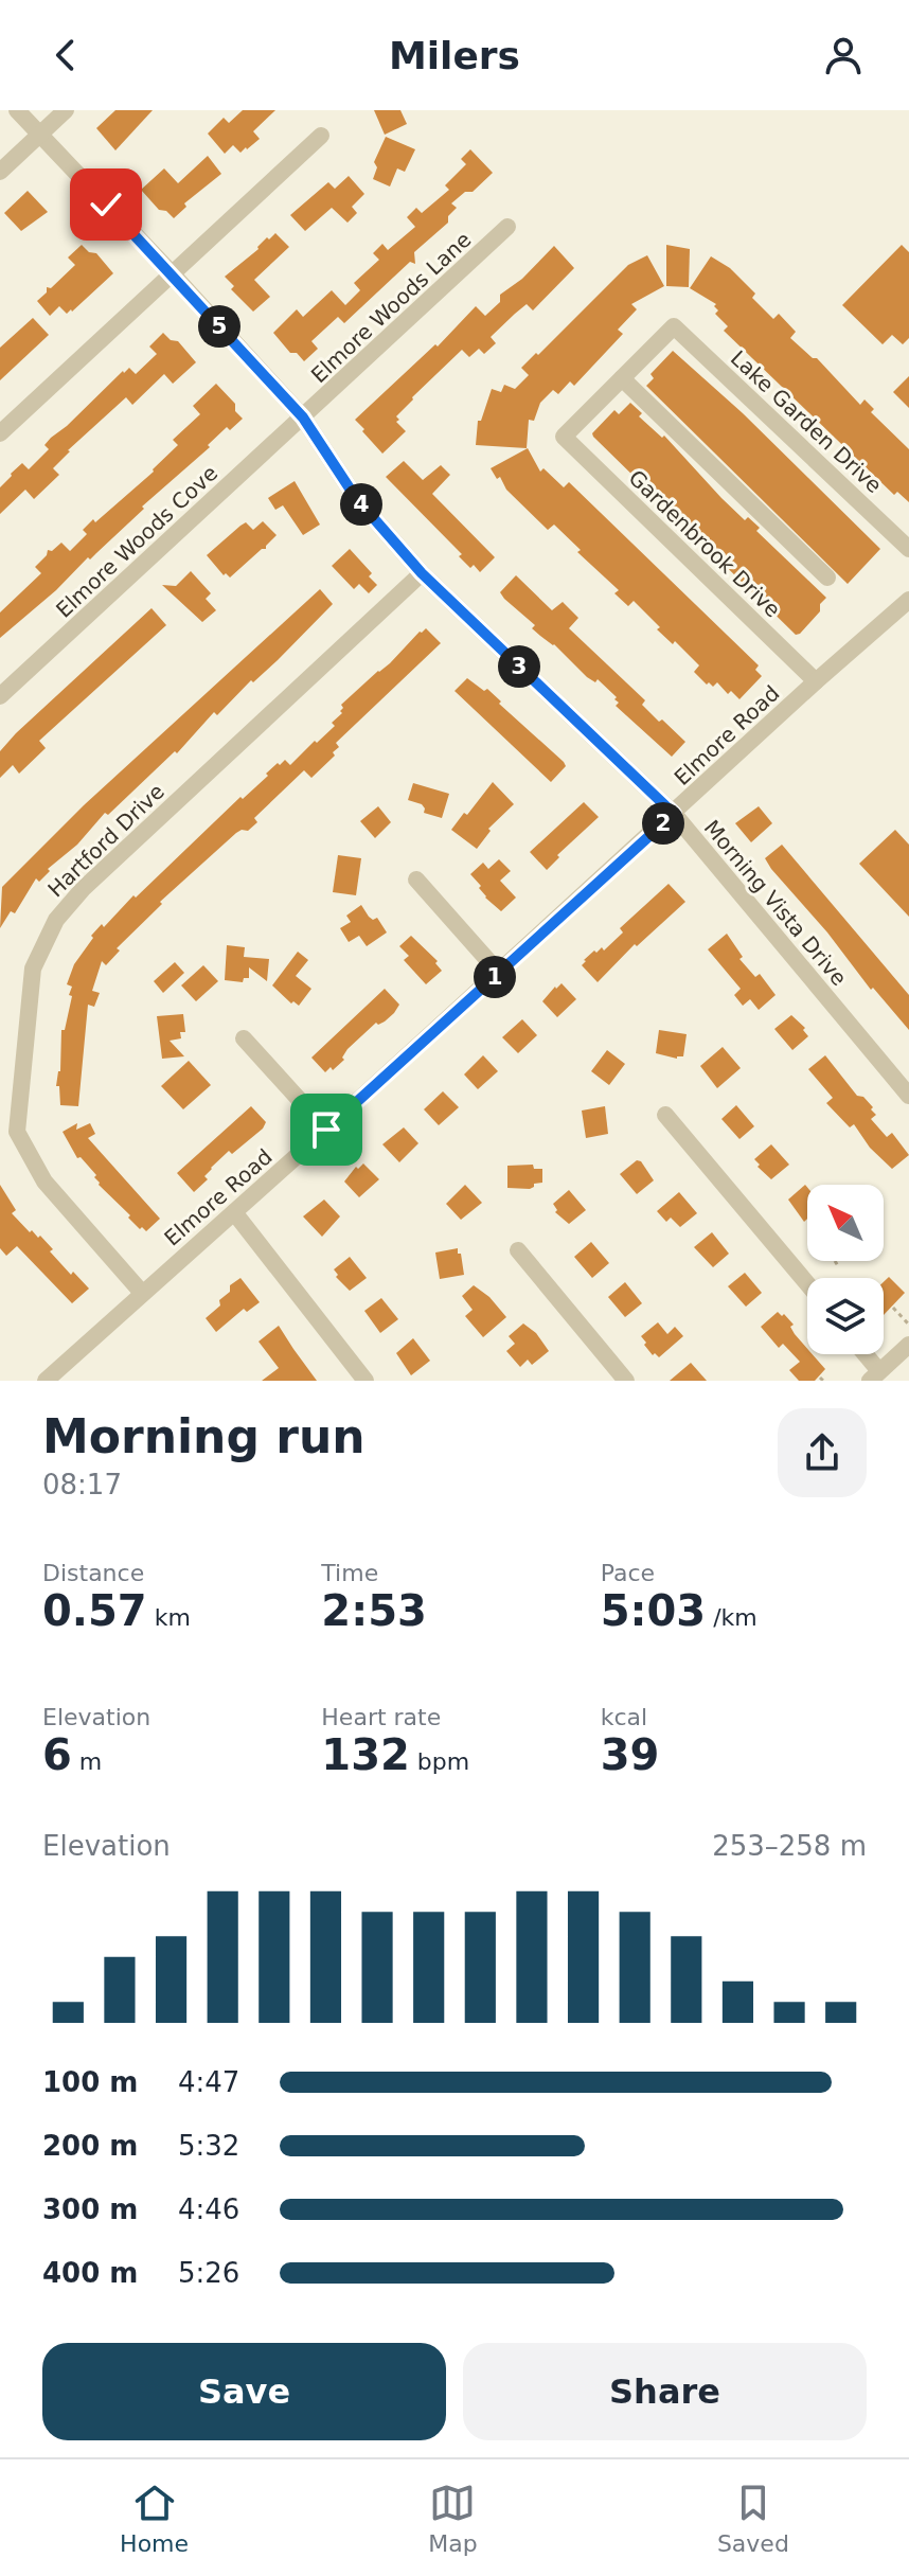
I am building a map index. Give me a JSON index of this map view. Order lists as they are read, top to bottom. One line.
{"streets":{"street":["Elmore Woods Lane","Lake Garden Drive","Elmore Woods Cove","Gardenbrook Drive","Elmore Road","Hartford Drive","Morning Vista Drive"]},"crossings":[["Elmore Woods Lane","Elmore Woods Cove"],["Elmore Woods Lane","Morning Vista Drive"],["Lake Garden Drive","Gardenbrook Drive"],["Elmore Woods Cove","Morning Vista Drive"],["Gardenbrook Drive","Elmore Road"],["Elmore Road","Hartford Drive"],["Elmore Road","Morning Vista Drive"],["Hartford Drive","Morning Vista Drive"]],"north":"top left","page":{"header":"Milers","pins":["5","4","3","2","1"],"heading":["Morning run","08:17"],"stats":[["Distance","0.57 km"],["Time","2:53"],["Pace","5:03 /km"],["Elevation","6 m"],["Heart rate","132 bpm"],["kcal","39"]],"chart":["Elevation","253–258 m"],"list":[{"name":"100 m","note":"4:47"},{"name":"200 m","note":"5:32"},{"name":"300 m","note":"4:46"},{"name":"400 m","note":"5:26"}],"buttons":["Save","Share"],"tabs":["Home","Map","Saved"]}}
